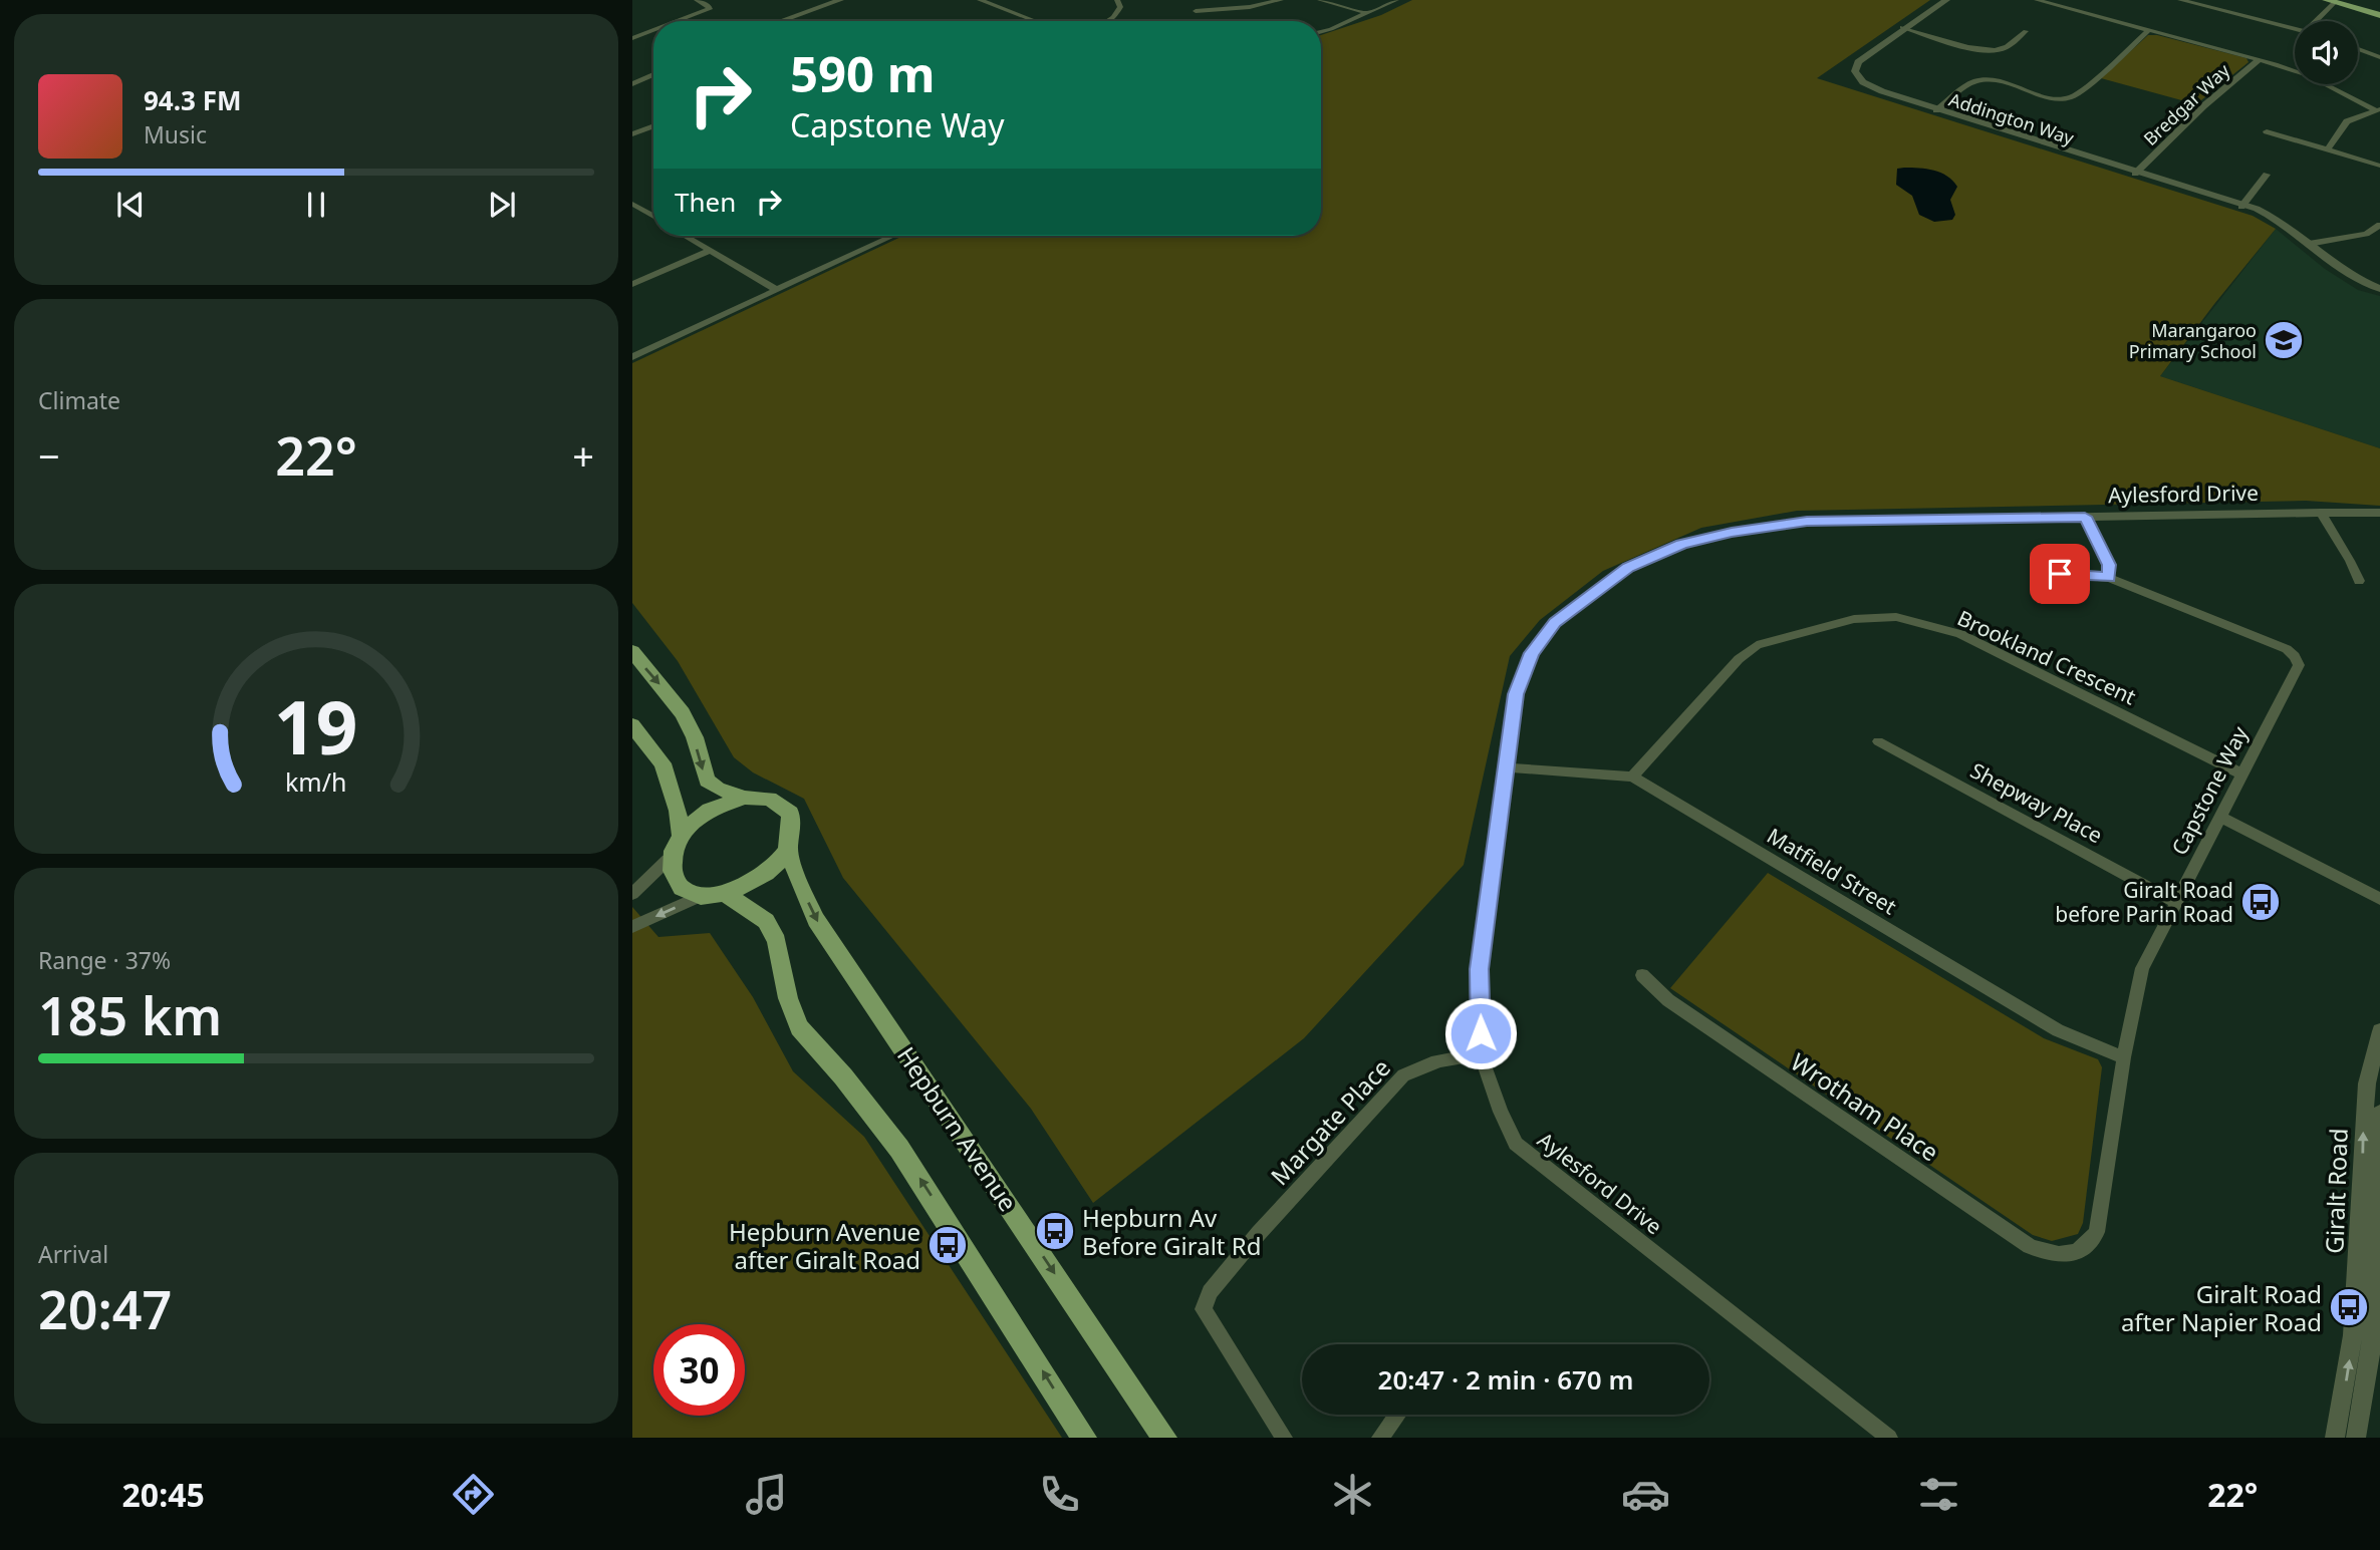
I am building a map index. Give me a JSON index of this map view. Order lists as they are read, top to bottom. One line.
{"streets":{"main road":["Hepburn Avenue"],"street":["Bredgar Way","Addington Way","Aylesford Drive","Brookland Crescent","Capstone Way","Shepway Place","Matfield Street","Wrotham Place","Margate Place","Giralt Road"]},"crossings":[["Bredgar Way","Addington Way"],["Aylesford Drive","Matfield Street"],["Aylesford Drive","Margate Place"],["Brookland Crescent","Capstone Way"],["Brookland Crescent","Matfield Street"],["Capstone Way","Shepway Place"],["Capstone Way","Matfield Street"],["Capstone Way","Wrotham Place"]],"places":{"school or university":["Marangaroo Primary School"],"bus stop":["Giralt Road before Parin Road","Hepburn Av Before Giralt Rd","Hepburn Avenue after Giralt Road","Giralt Road after Napier Road"]},"page":{"turn":["590 m","Capstone Way"],"song":["94.3 FM","Music"],"then":"Then","tile":["Climate",["Range · 37%","185 km"],["Arrival","20:47"]],"heat":["−","22°","+"],"limit":"30","trip":"20:47 · 2 min · 670 m","tabs":["20:45","22°"],"gauge":["19","km/h"]}}
